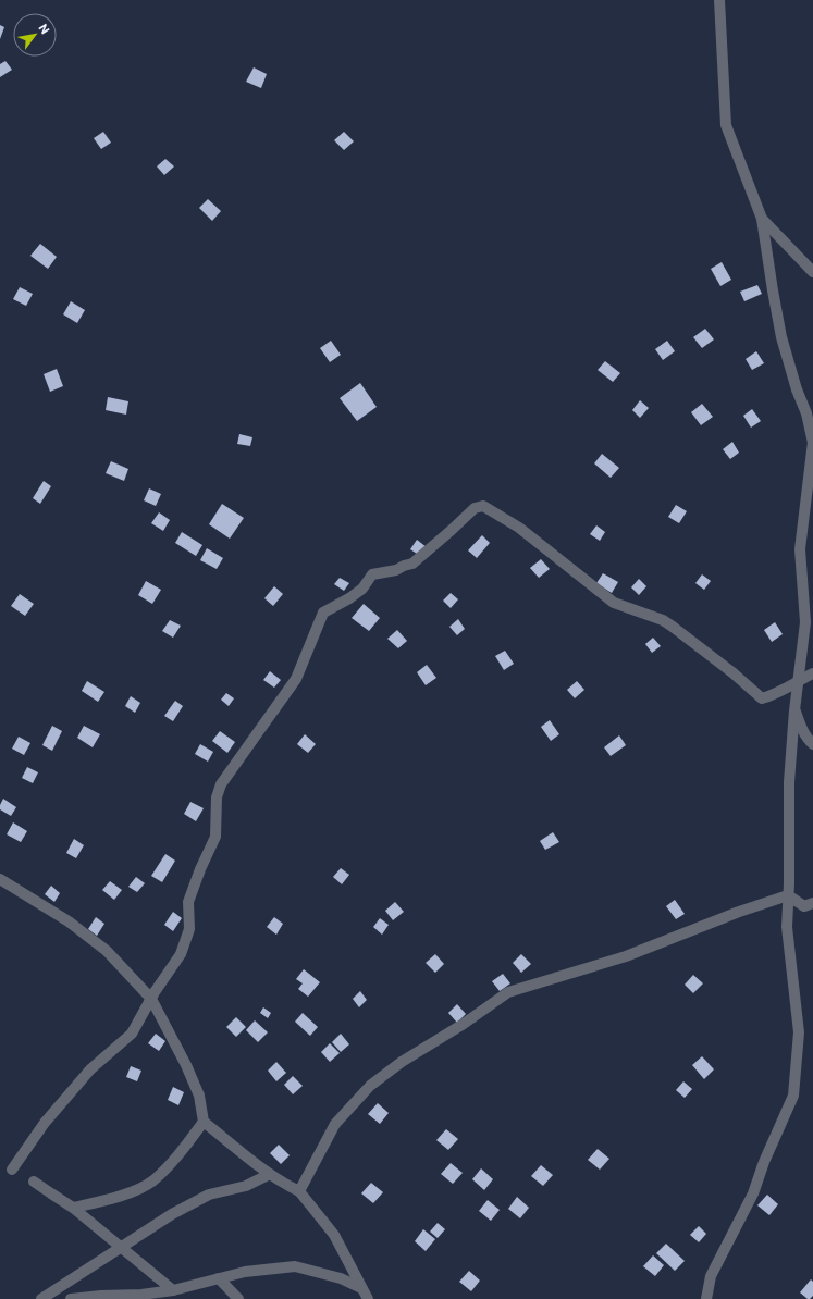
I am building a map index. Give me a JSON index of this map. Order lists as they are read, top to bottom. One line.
{"north":"top right"}
